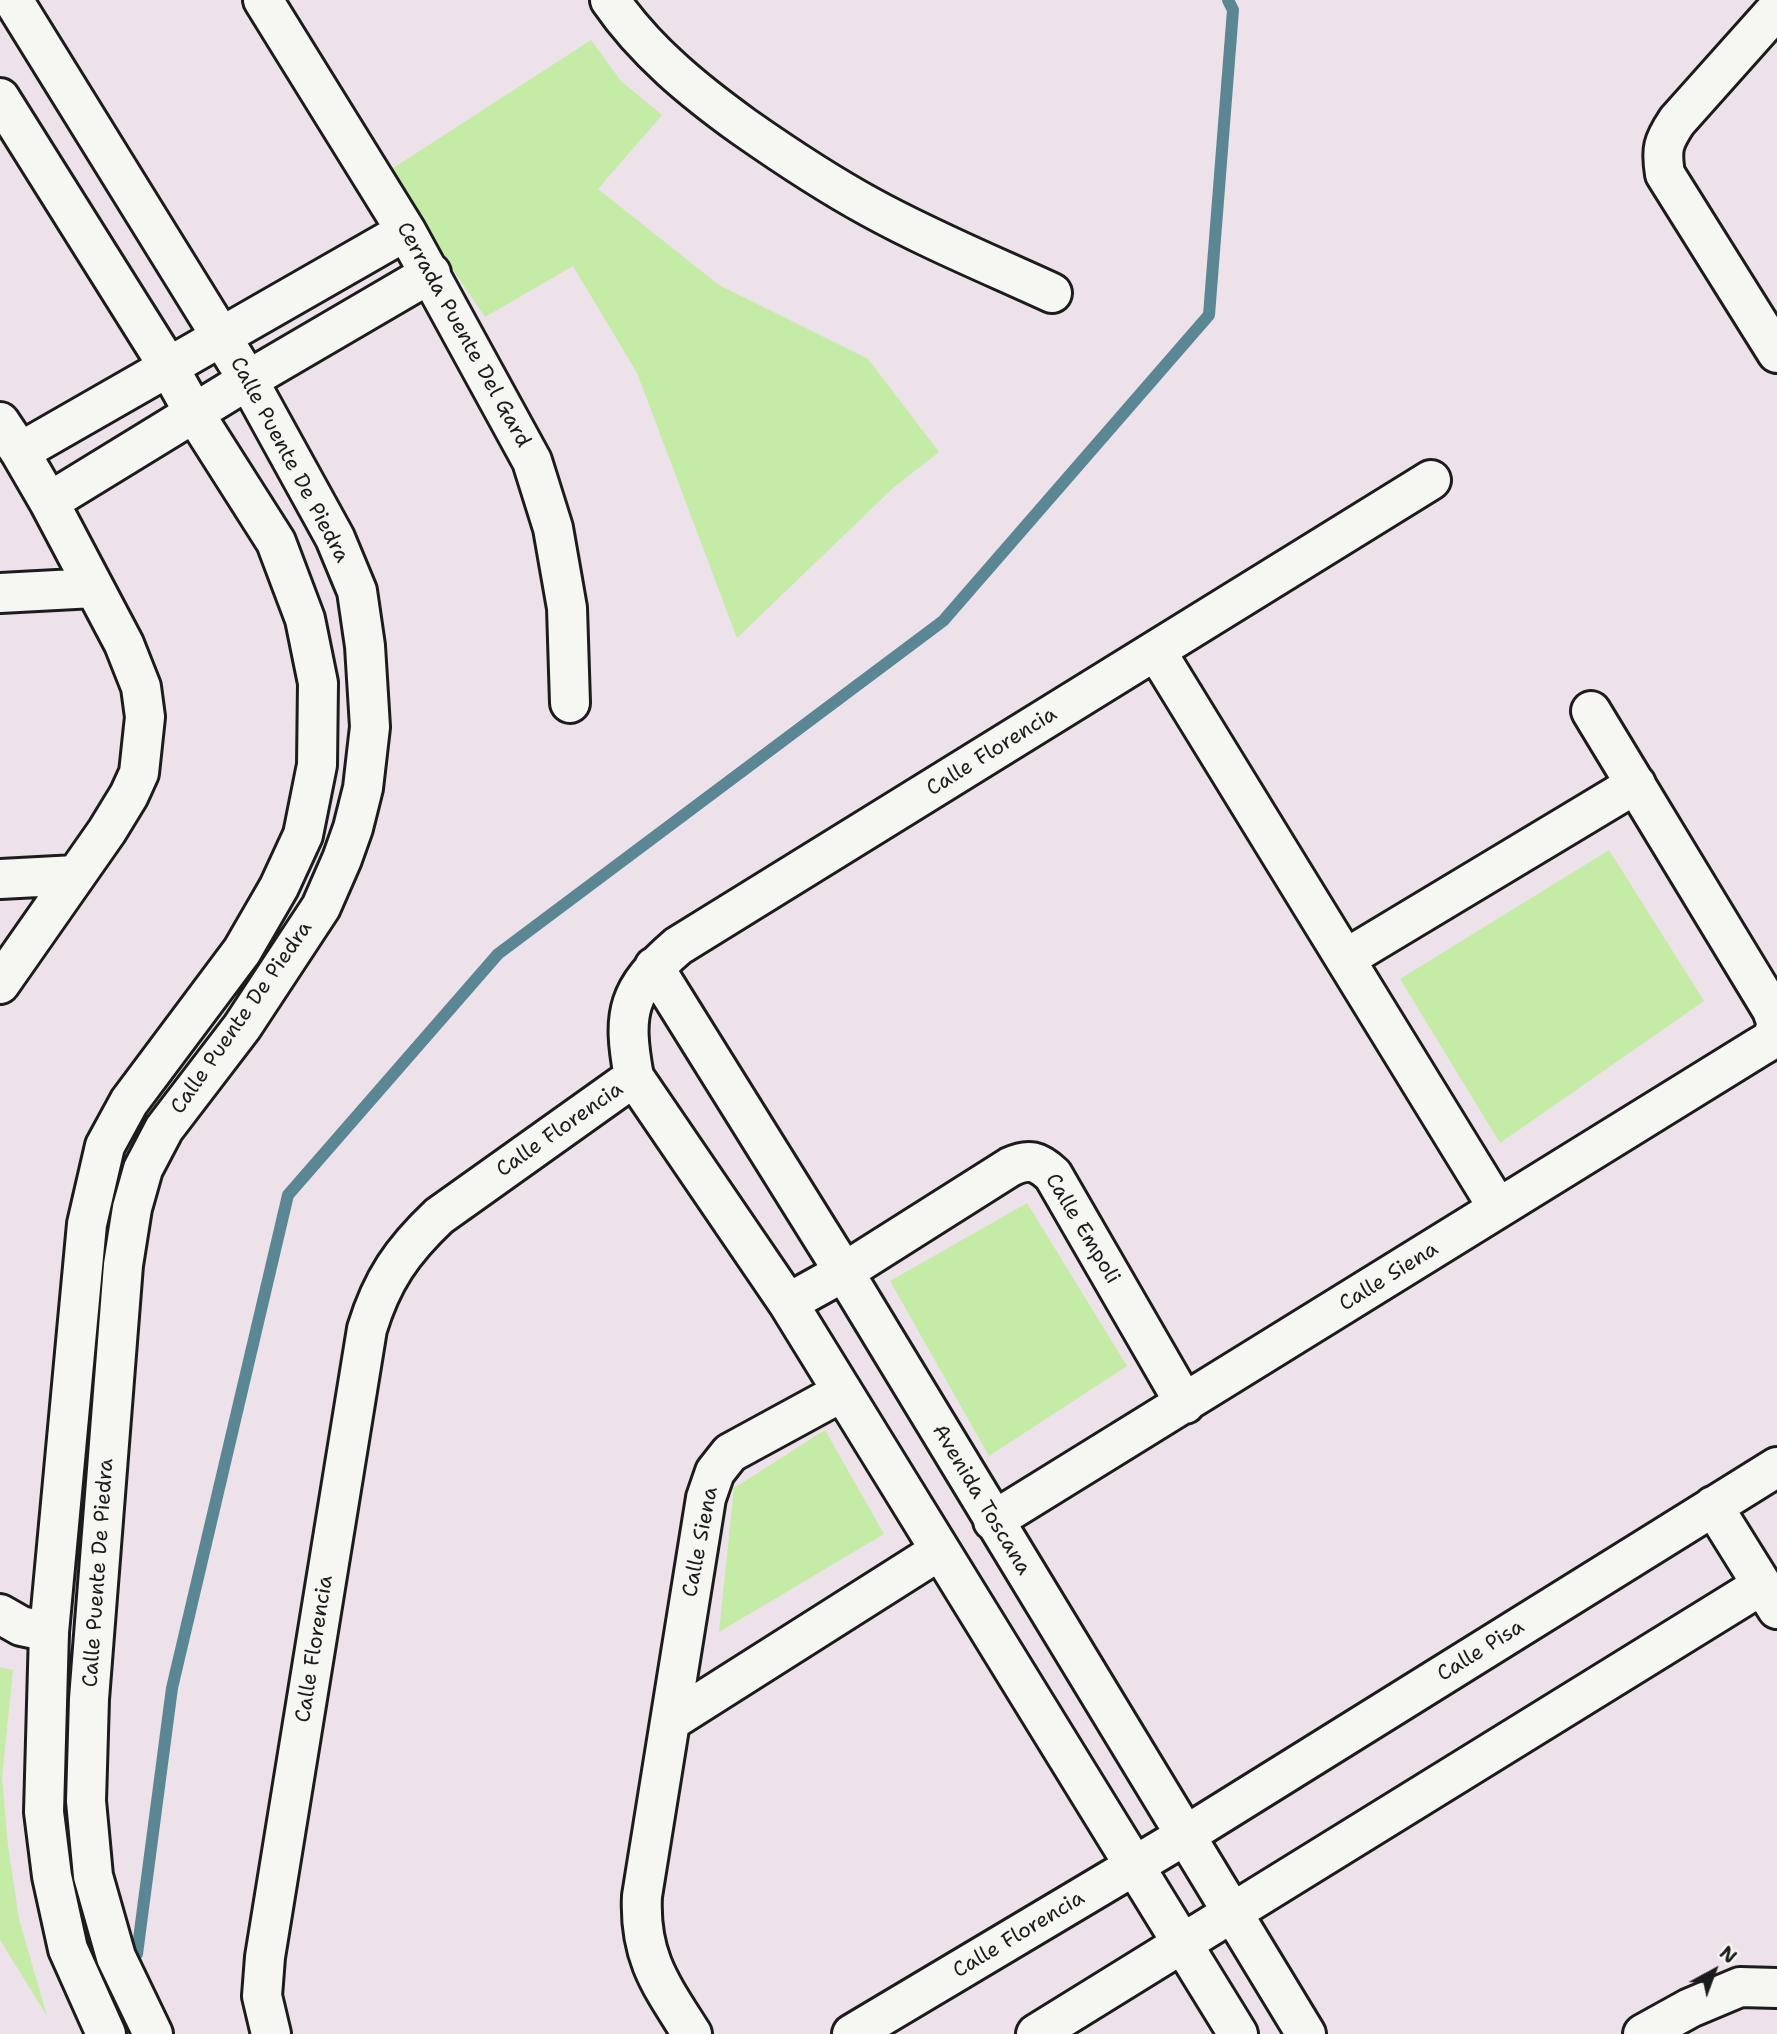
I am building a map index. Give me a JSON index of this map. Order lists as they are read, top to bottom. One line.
{"streets":{"street":["Cerrada Puente Del Gard","Calle Puente De Piedra","Calle Florencia","Calle Empoli","Calle Siena","Avenida Toscana","Calle Pisa"]},"crossings":[["Calle Florencia","Avenida Toscana"],["Calle Florencia","Calle Pisa"],["Calle Empoli","Calle Siena"],["Calle Empoli","Avenida Toscana"],["Calle Siena","Avenida Toscana"],["Avenida Toscana","Calle Pisa"]],"north":"top right"}
